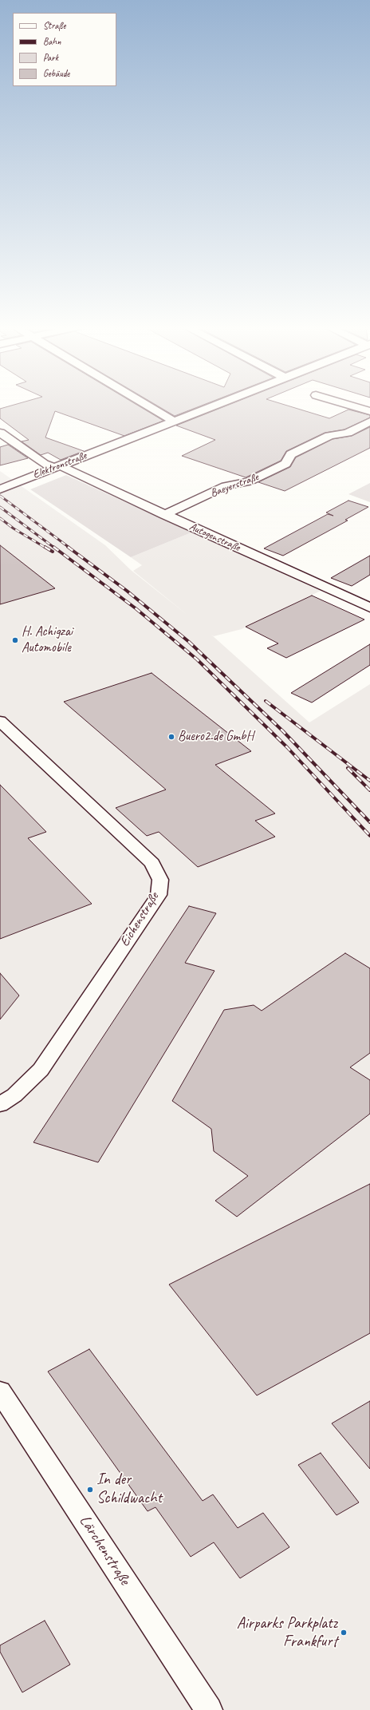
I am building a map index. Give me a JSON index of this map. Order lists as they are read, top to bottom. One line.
{"streets":{"street":["Elektronstraße","Baeyerstraße","Autogenstraße","Eichenstraße","Lärchenstraße"]},"crossings":[["Elektronstraße","Autogenstraße"],["Baeyerstraße","Autogenstraße"]],"places":["H. Achigzai Automobile","Buero2.de GmbH","In der Schildwacht","Airparks Parkplatz Frankfurt"],"legend":["Straße","Bahn","Park","Gebäude"]}
